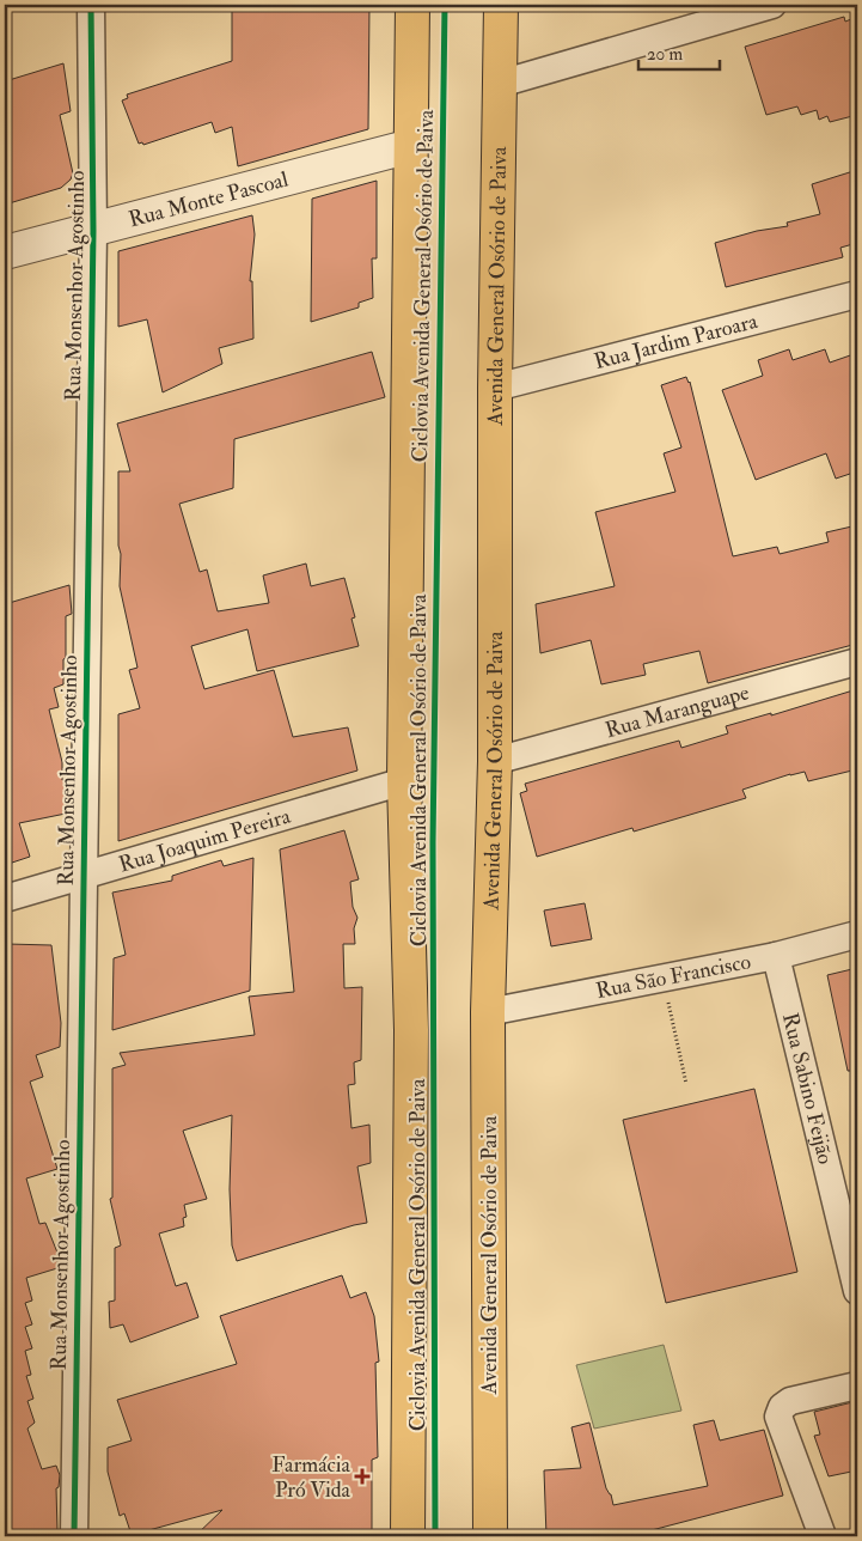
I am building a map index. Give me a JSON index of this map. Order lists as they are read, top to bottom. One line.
{"streets":{"main road":["Avenida General Osório de Paiva"],"street":["Rua Monte Pascoal","Rua Monsenhor Agostinho","Rua Jardim Paroara","Rua Maranguape","Rua Joaquim Pereira","Rua São Francisco","Rua Sabino Feijão"],"cycle path":["Ciclovia Avenida General Osório de Paiva"]},"crossings":[["Rua Monte Pascoal","Rua Monsenhor Agostinho"],["Rua Monsenhor Agostinho","Rua Joaquim Pereira"],["Avenida General Osório de Paiva","Rua Jardim Paroara"],["Avenida General Osório de Paiva","Rua Maranguape"],["Avenida General Osório de Paiva","Rua São Francisco"],["Rua São Francisco","Rua Sabino Feijão"]],"places":{"health":["Farmácia Pró Vida"]},"scale_bar":"20 m"}
